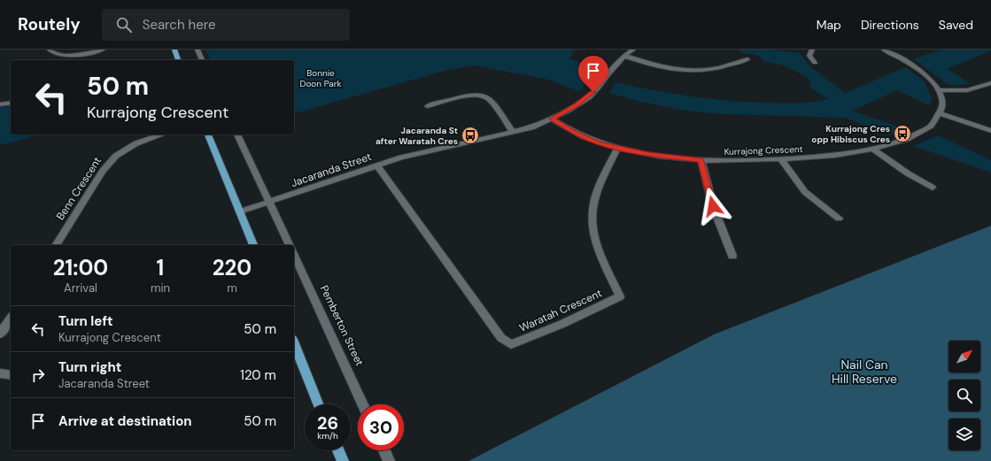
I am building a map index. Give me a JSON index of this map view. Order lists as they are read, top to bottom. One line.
{"streets":{"street":["Kurrajong Crescent","Jacaranda Street","Benn Crescent","Waratah Crescent","Pemberton Street"]},"crossings":[["Kurrajong Crescent","Jacaranda Street"],["Kurrajong Crescent","Waratah Crescent"],["Jacaranda Street","Waratah Crescent"]],"parks":["Bonnie Doon Park","Nail Can Hill Reserve"],"places":{"bus stop":["Kurrajong Cres opp Hibiscus Cres","Jacaranda St after Waratah Cres"]},"north":"top right","page":{"header":"Routely","search":"Search here","nav":["Map","Directions","Saved"],"turn":["50 m","Kurrajong Crescent"],"eta":["21:00","Arrival","1","min","220","m"],"list":[{"name":"Turn left","note":"Kurrajong Crescent","value":"50 m"},{"name":"Turn right","note":"Jacaranda Street","value":"120 m"},{"name":"Arrive at destination","value":"50 m"}],"speed":"26 km/h","limit":"30"}}
